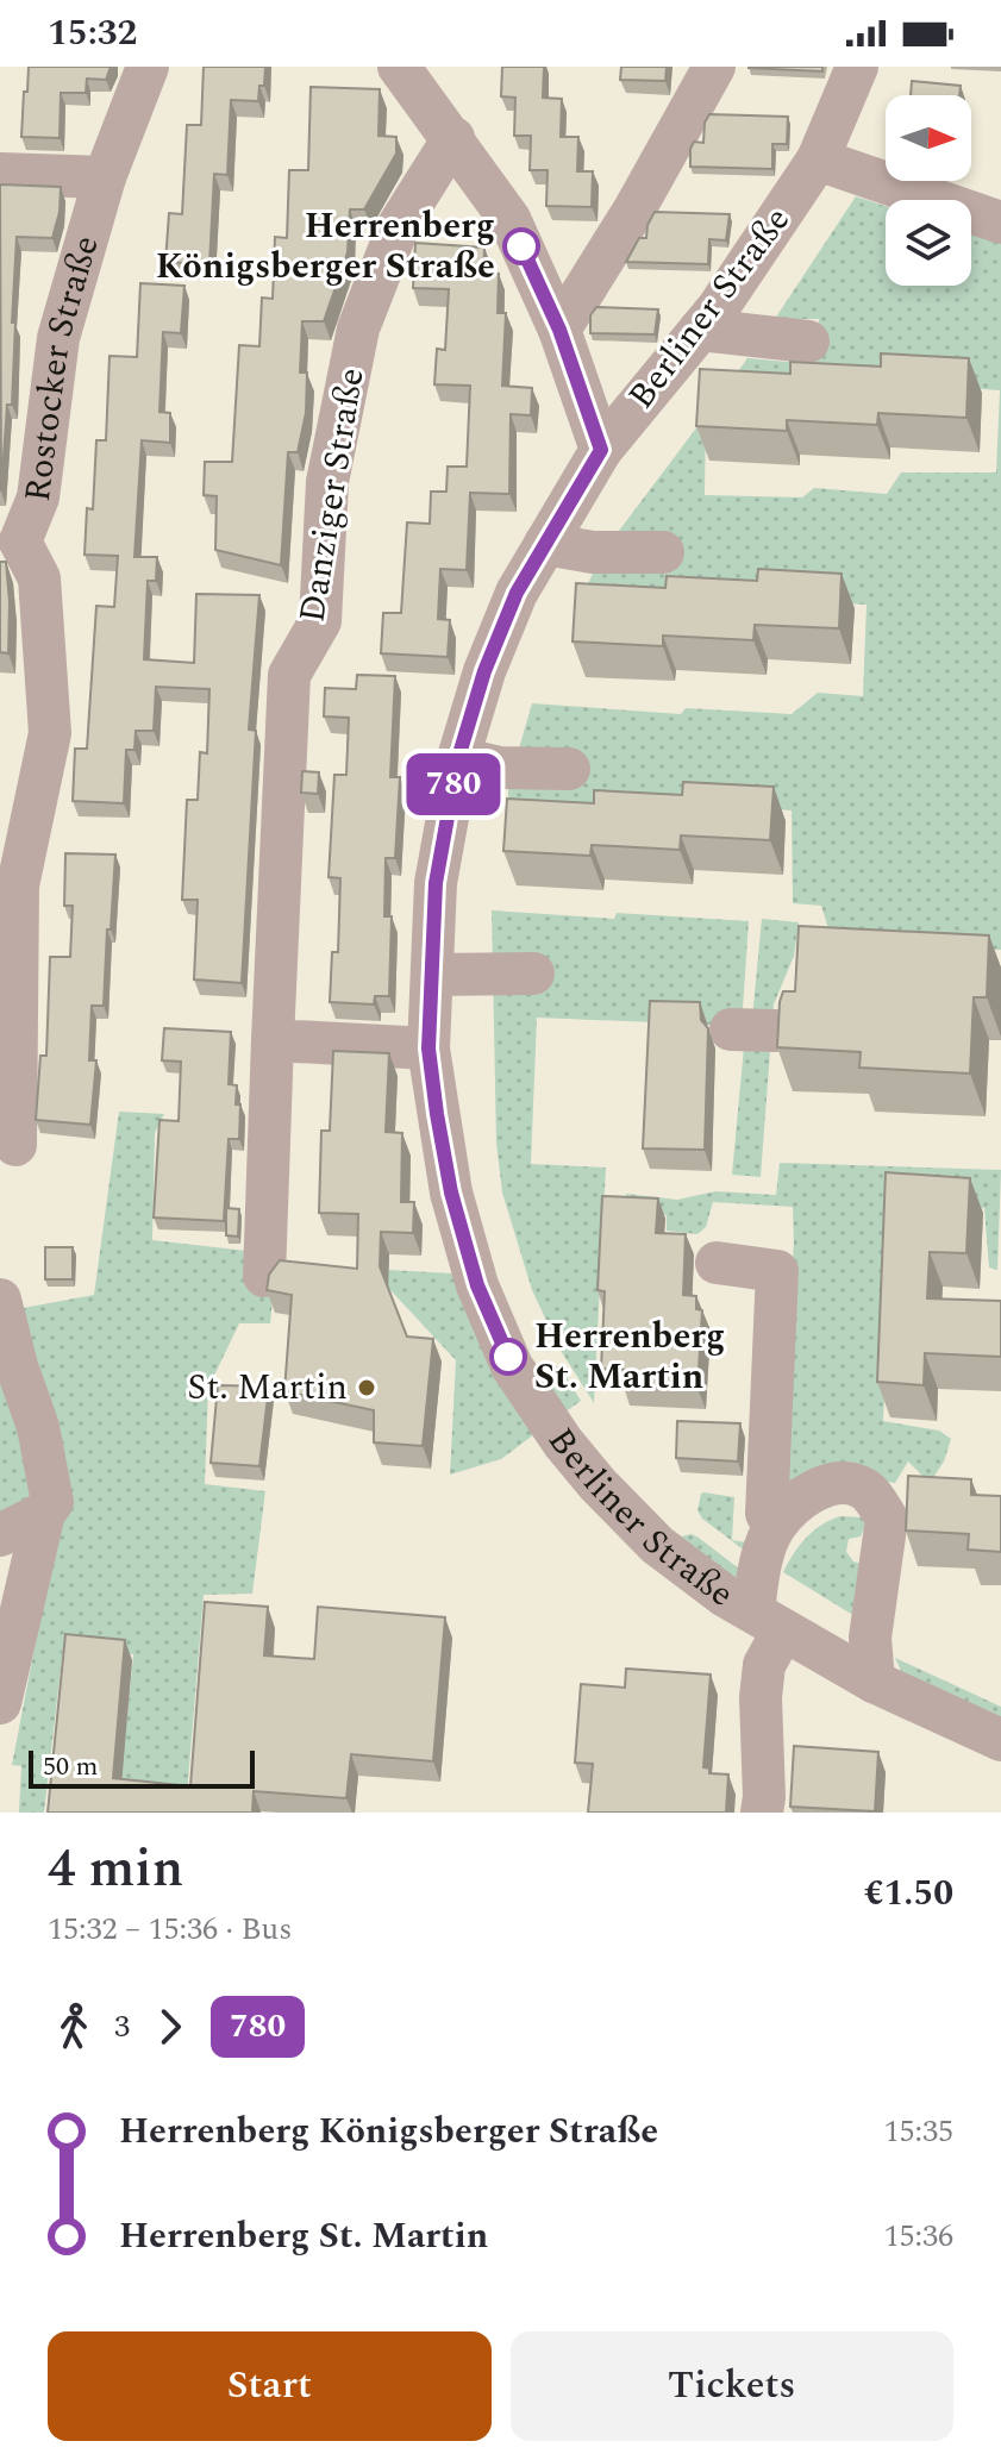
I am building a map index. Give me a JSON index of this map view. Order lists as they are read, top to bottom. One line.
{"streets":{"street":["Berliner Straße","Rostocker Straße","Danziger Straße"]},"places":["Herrenberg Königsberger Straße","Herrenberg St. Martin","St. Martin"],"lines":["bus line 780"],"scale_bar":"50 m","north":"right","page":{"status":"15:32","on_map":"780","scale":"50 m","heading":["4 min","15:32 – 15:36 · Bus","€1.50"],"legs":["3","780"],"list":[{"name":"Herrenberg Königsberger Straße","value":"15:35"},{"name":"Herrenberg St. Martin","value":"15:36"}],"buttons":["Start","Tickets"]}}
